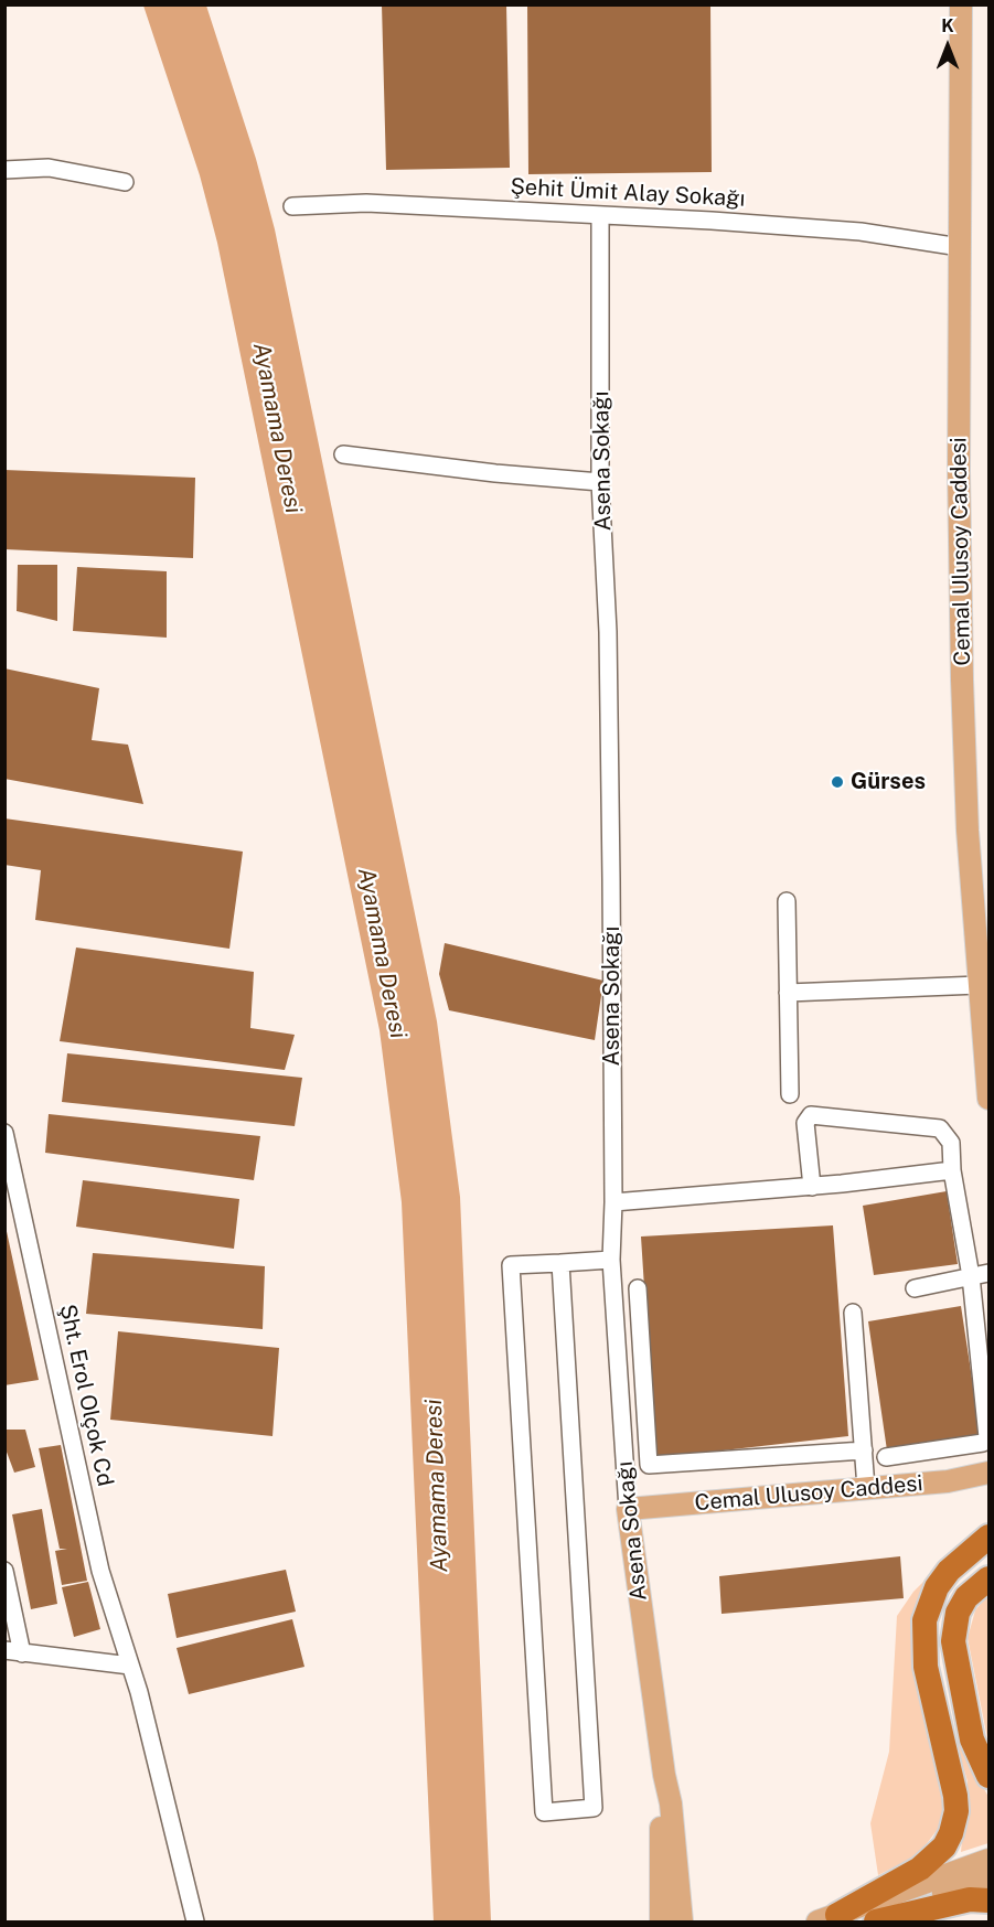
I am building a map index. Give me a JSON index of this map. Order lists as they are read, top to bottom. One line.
{"streets":{"main road":["Asena Sokağı","Cemal Ulusoy Caddesi"],"street":["Şehit Ümit Alay Sokağı","Şht. Erol Olçok Cd"]},"crossings":[["Şehit Ümit Alay Sokağı","Asena Sokağı"],["Şehit Ümit Alay Sokağı","Cemal Ulusoy Caddesi"],["Asena Sokağı","Cemal Ulusoy Caddesi"]],"water":["Ayamama Deresi"],"places":["Gürses"],"north":"top"}
